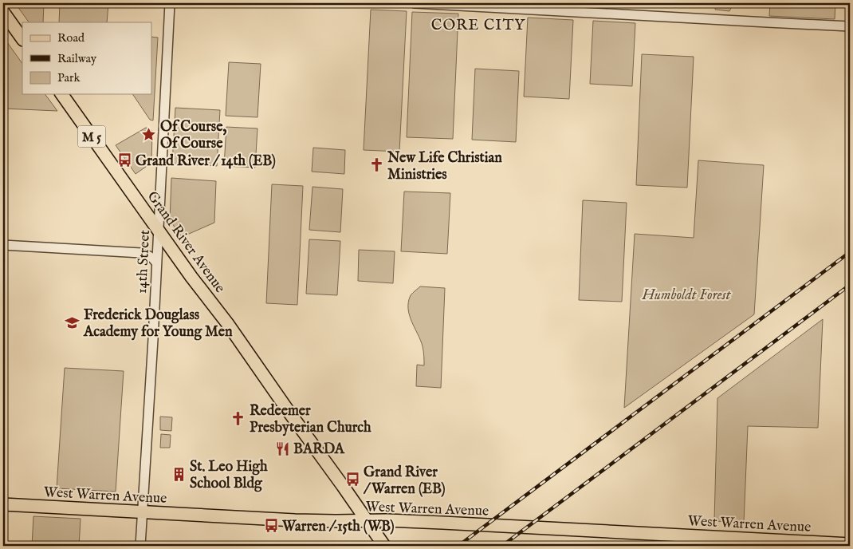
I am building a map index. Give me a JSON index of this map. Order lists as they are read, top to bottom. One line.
{"streets":{"main road":["M 5","Grand River Avenue","West Warren Avenue"],"street":["14th Street"]},"crossings":[["Grand River Avenue","14th Street"],["Grand River Avenue","West Warren Avenue"],["14th Street","West Warren Avenue"]],"districts":["CORE CITY"],"parks":["Humboldt Forest"],"places":{"place":["Of Course, Of Course"],"bus stop":["Grand River / 14th (EB)","Grand River / Warren (EB)","Warren / 15th (WB)"],"church":["New Life Christian Ministries","Redeemer Presbyterian Church"],"school or university":["Frederick Douglass Academy for Young Men"],"restaurant":["BARDA"],"building":["St. Leo High School Bldg"]},"legend":["Road","Railway","Park"]}
